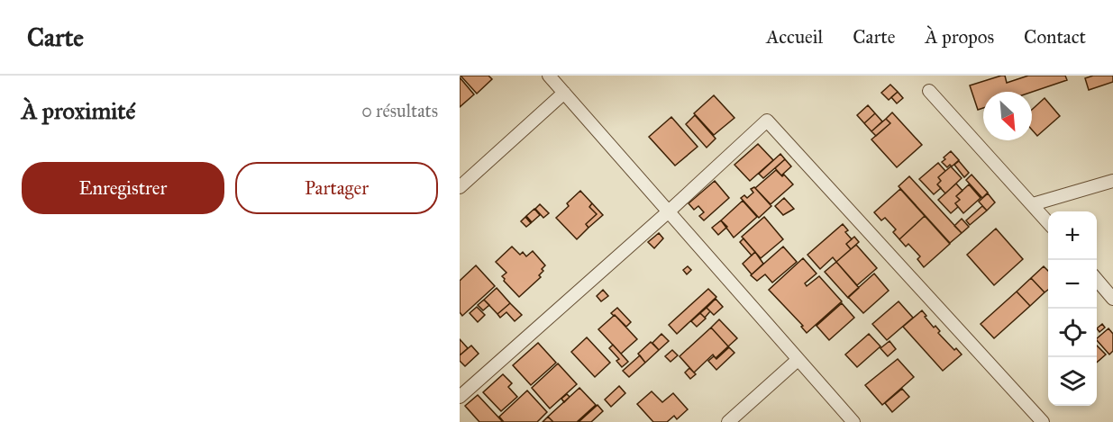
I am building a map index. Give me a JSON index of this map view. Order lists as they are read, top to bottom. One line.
{"north":"bottom right","page":{"header":"Carte","nav":["Accueil","Carte","À propos","Contact"],"heading":["À proximité","0 résultats"],"buttons":["Enregistrer","Partager"],"map_buttons":["+","−"]}}
